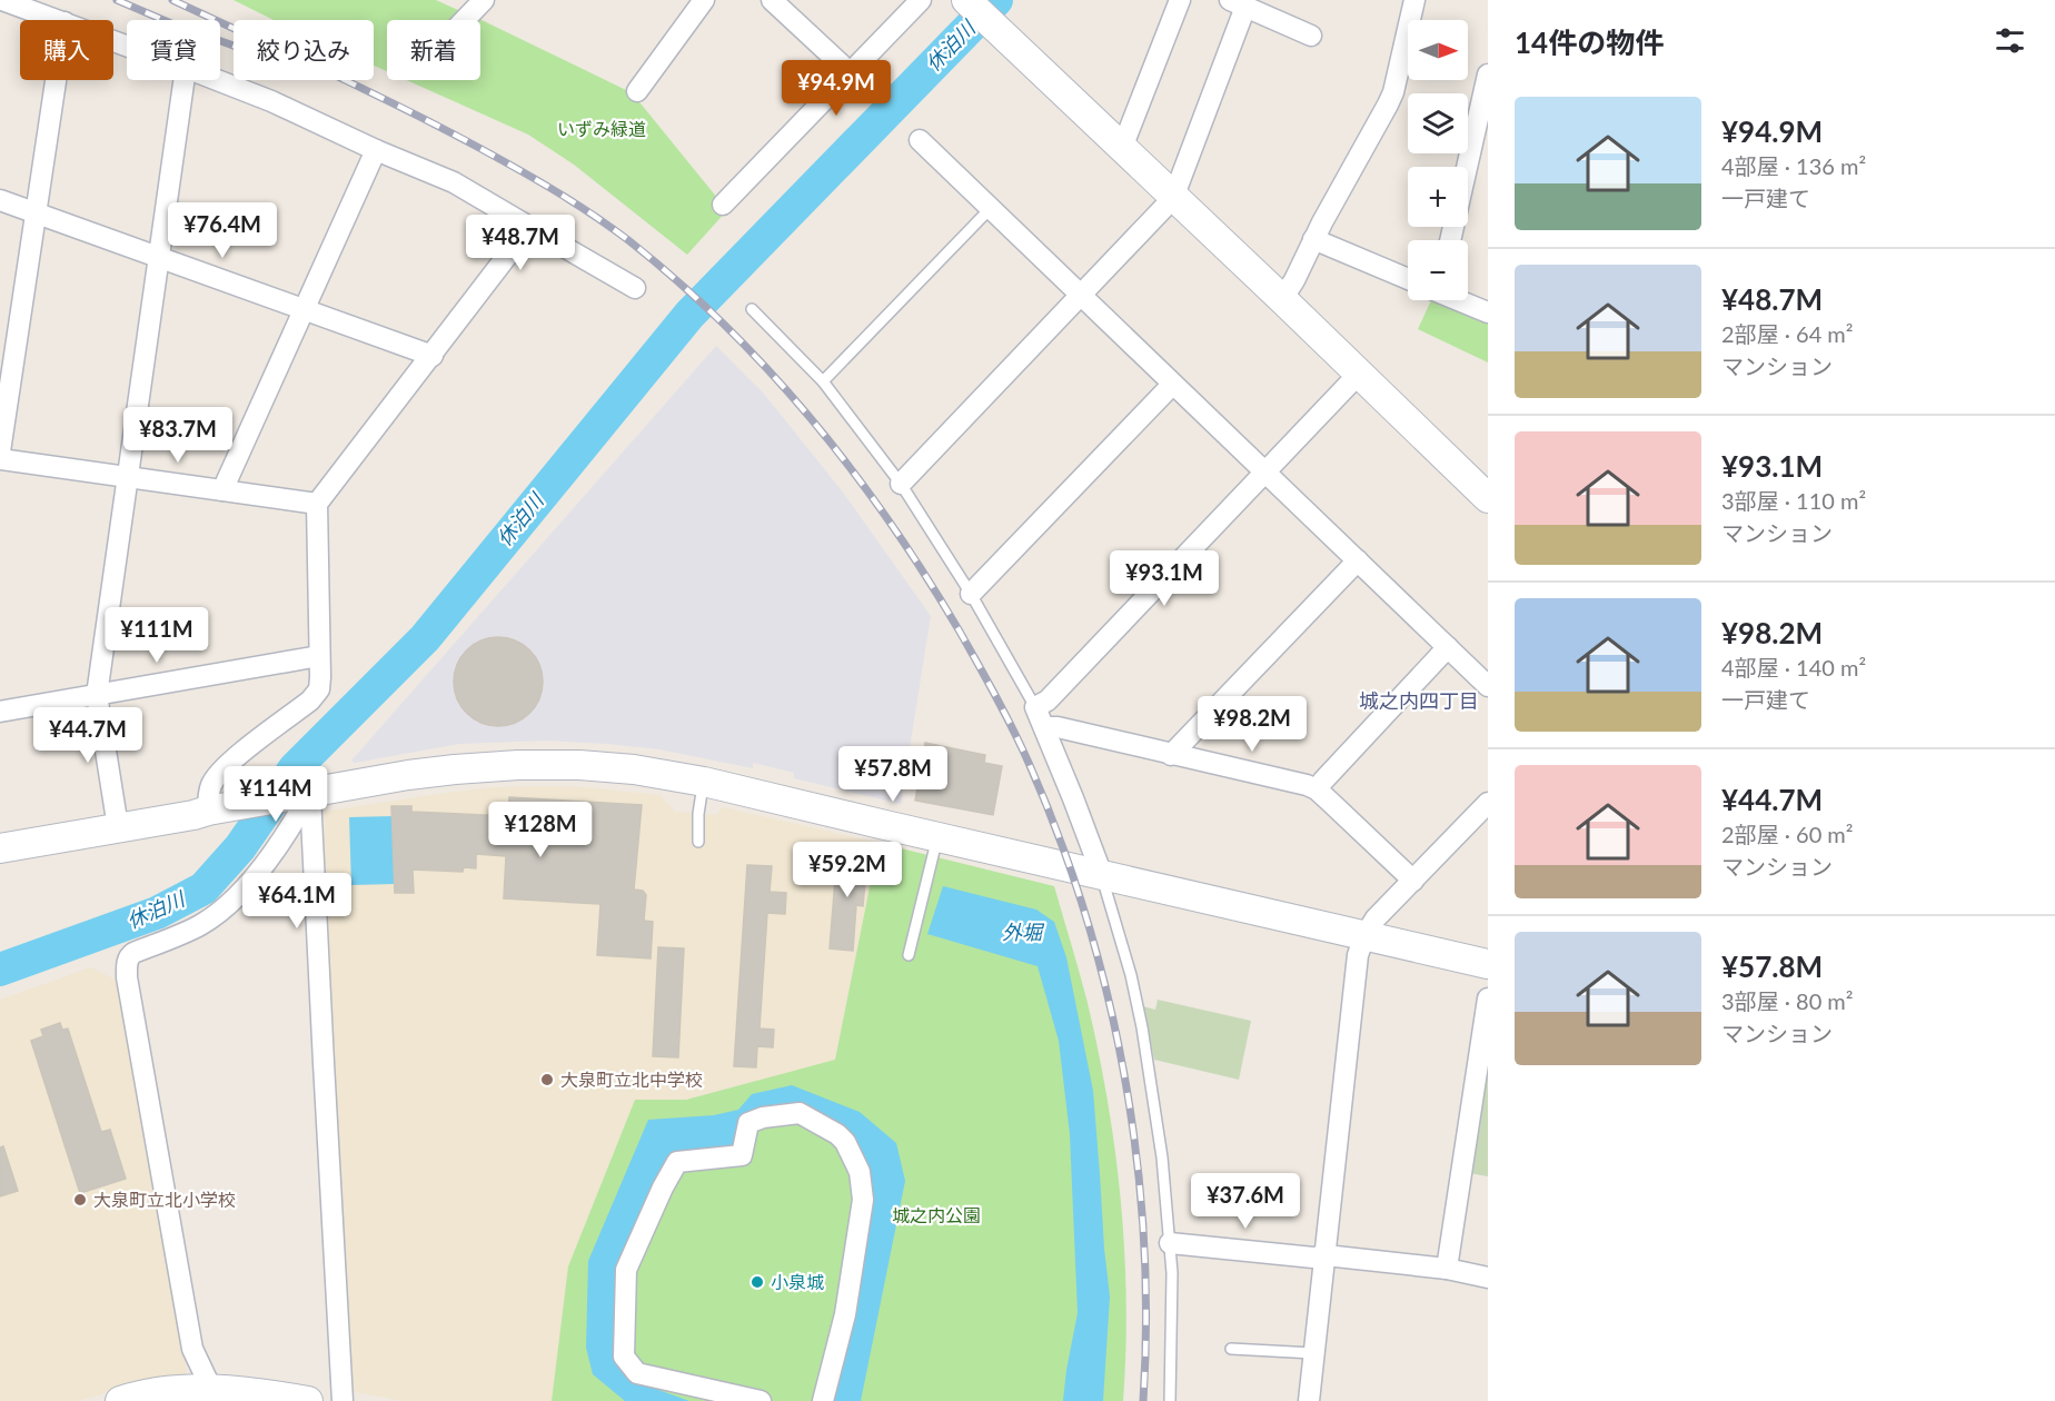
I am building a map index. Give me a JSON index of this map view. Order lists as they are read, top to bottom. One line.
{"districts":["城之内四丁目"],"water":["休泊川","外堀"],"parks":["いずみ緑道","城之内公園"],"places":["大泉町立北中学校","大泉町立北小学校","小泉城"],"north":"right","page":{"heading":"14件の物件","map_buttons":["+","−"],"chip":["購入","賃貸","絞り込み","新着"],"price":["¥94.9M","¥76.4M","¥48.7M","¥83.7M","¥93.1M","¥111M","¥98.2M","¥44.7M","¥57.8M","¥114M","¥128M","¥59.2M","¥64.1M","¥37.6M"],"list":[{"name":"¥94.9M","note":"4部屋 · 136 m² · 一戸建て"},{"name":"¥48.7M","note":"2部屋 · 64 m² · マンション"},{"name":"¥93.1M","note":"3部屋 · 110 m² · マンション"},{"name":"¥98.2M","note":"4部屋 · 140 m² · 一戸建て"},{"name":"¥44.7M","note":"2部屋 · 60 m² · マンション"},{"name":"¥57.8M","note":"3部屋 · 80 m² · マンション"}]}}
